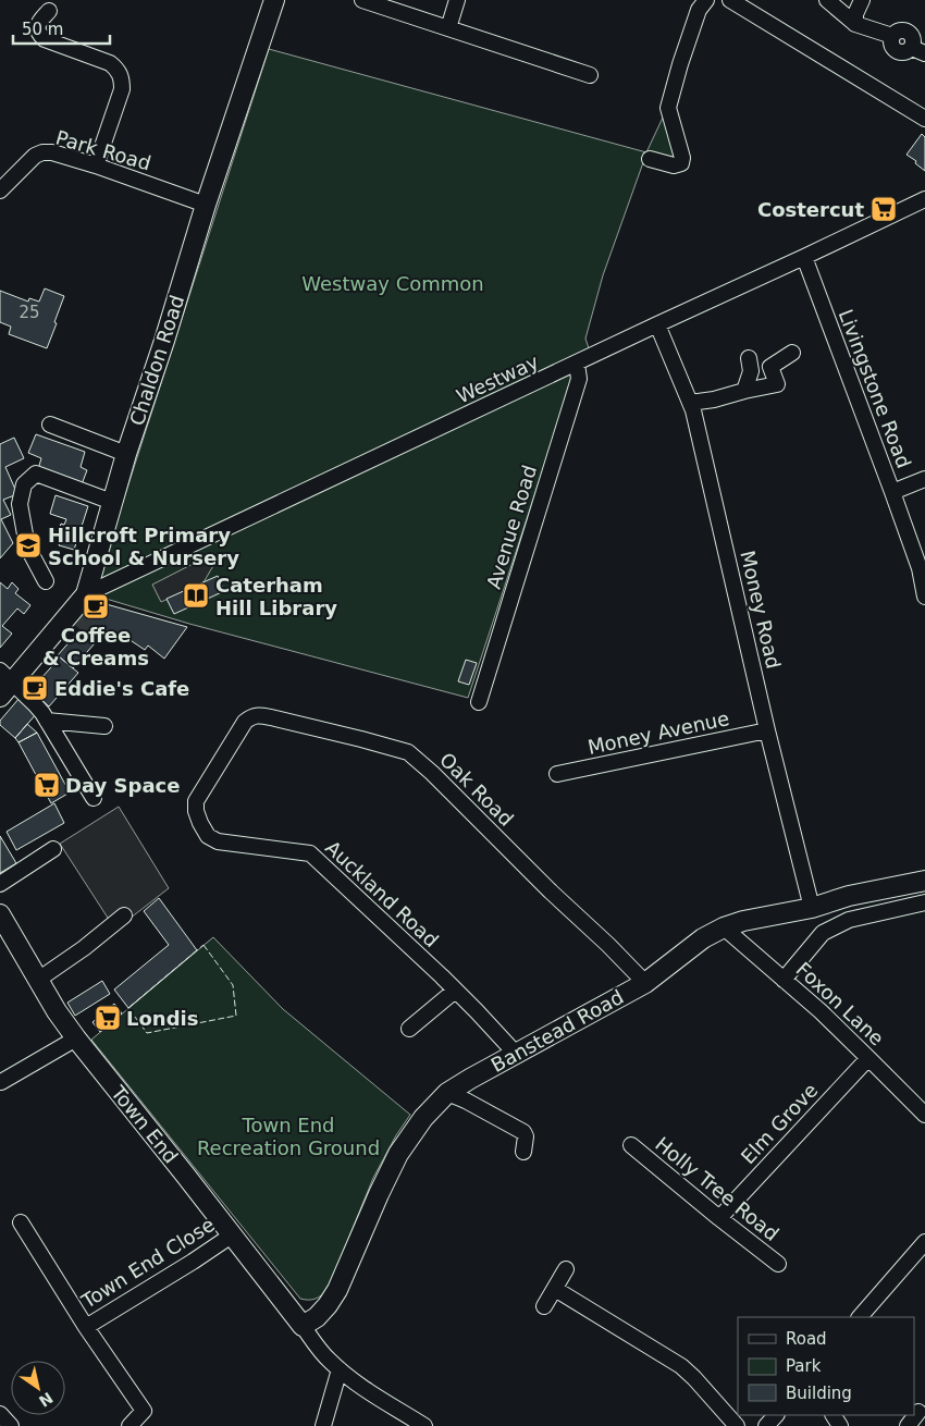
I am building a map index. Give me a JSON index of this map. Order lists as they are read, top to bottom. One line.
{"streets":{"main road":["Chaldon Road","Banstead Road","Town End"],"street":["Park Road","Westway","Livingstone Road","Avenue Road","Money Road","Money Avenue","Oak Road","Auckland Road","Foxon Lane","Elm Grove","Holly Tree Road","Town End Close"]},"crossings":[["Park Road","Chaldon Road"],["Chaldon Road","Westway"],["Westway","Livingstone Road"],["Westway","Avenue Road"],["Westway","Money Road"],["Money Road","Money Avenue"],["Money Road","Banstead Road"],["Oak Road","Auckland Road"],["Oak Road","Banstead Road"],["Auckland Road","Banstead Road"],["Foxon Lane","Banstead Road"],["Foxon Lane","Elm Grove"],["Banstead Road","Town End"],["Elm Grove","Holly Tree Road"],["Town End","Town End Close"]],"parks":["Westway Common","Town End Recreation Ground"],"places":{"supermarket":["Costercut","Day Space","Londis"],"school or university":["Hillcroft Primary School & Nursery"],"library":["Caterham Hill Library"],"cafe":["Coffee & Creams","Eddie's Cafe"]},"house_numbers":["25"],"legend":["Road","Park","Building"],"scale_bar":"50 m","north":"bottom right"}
